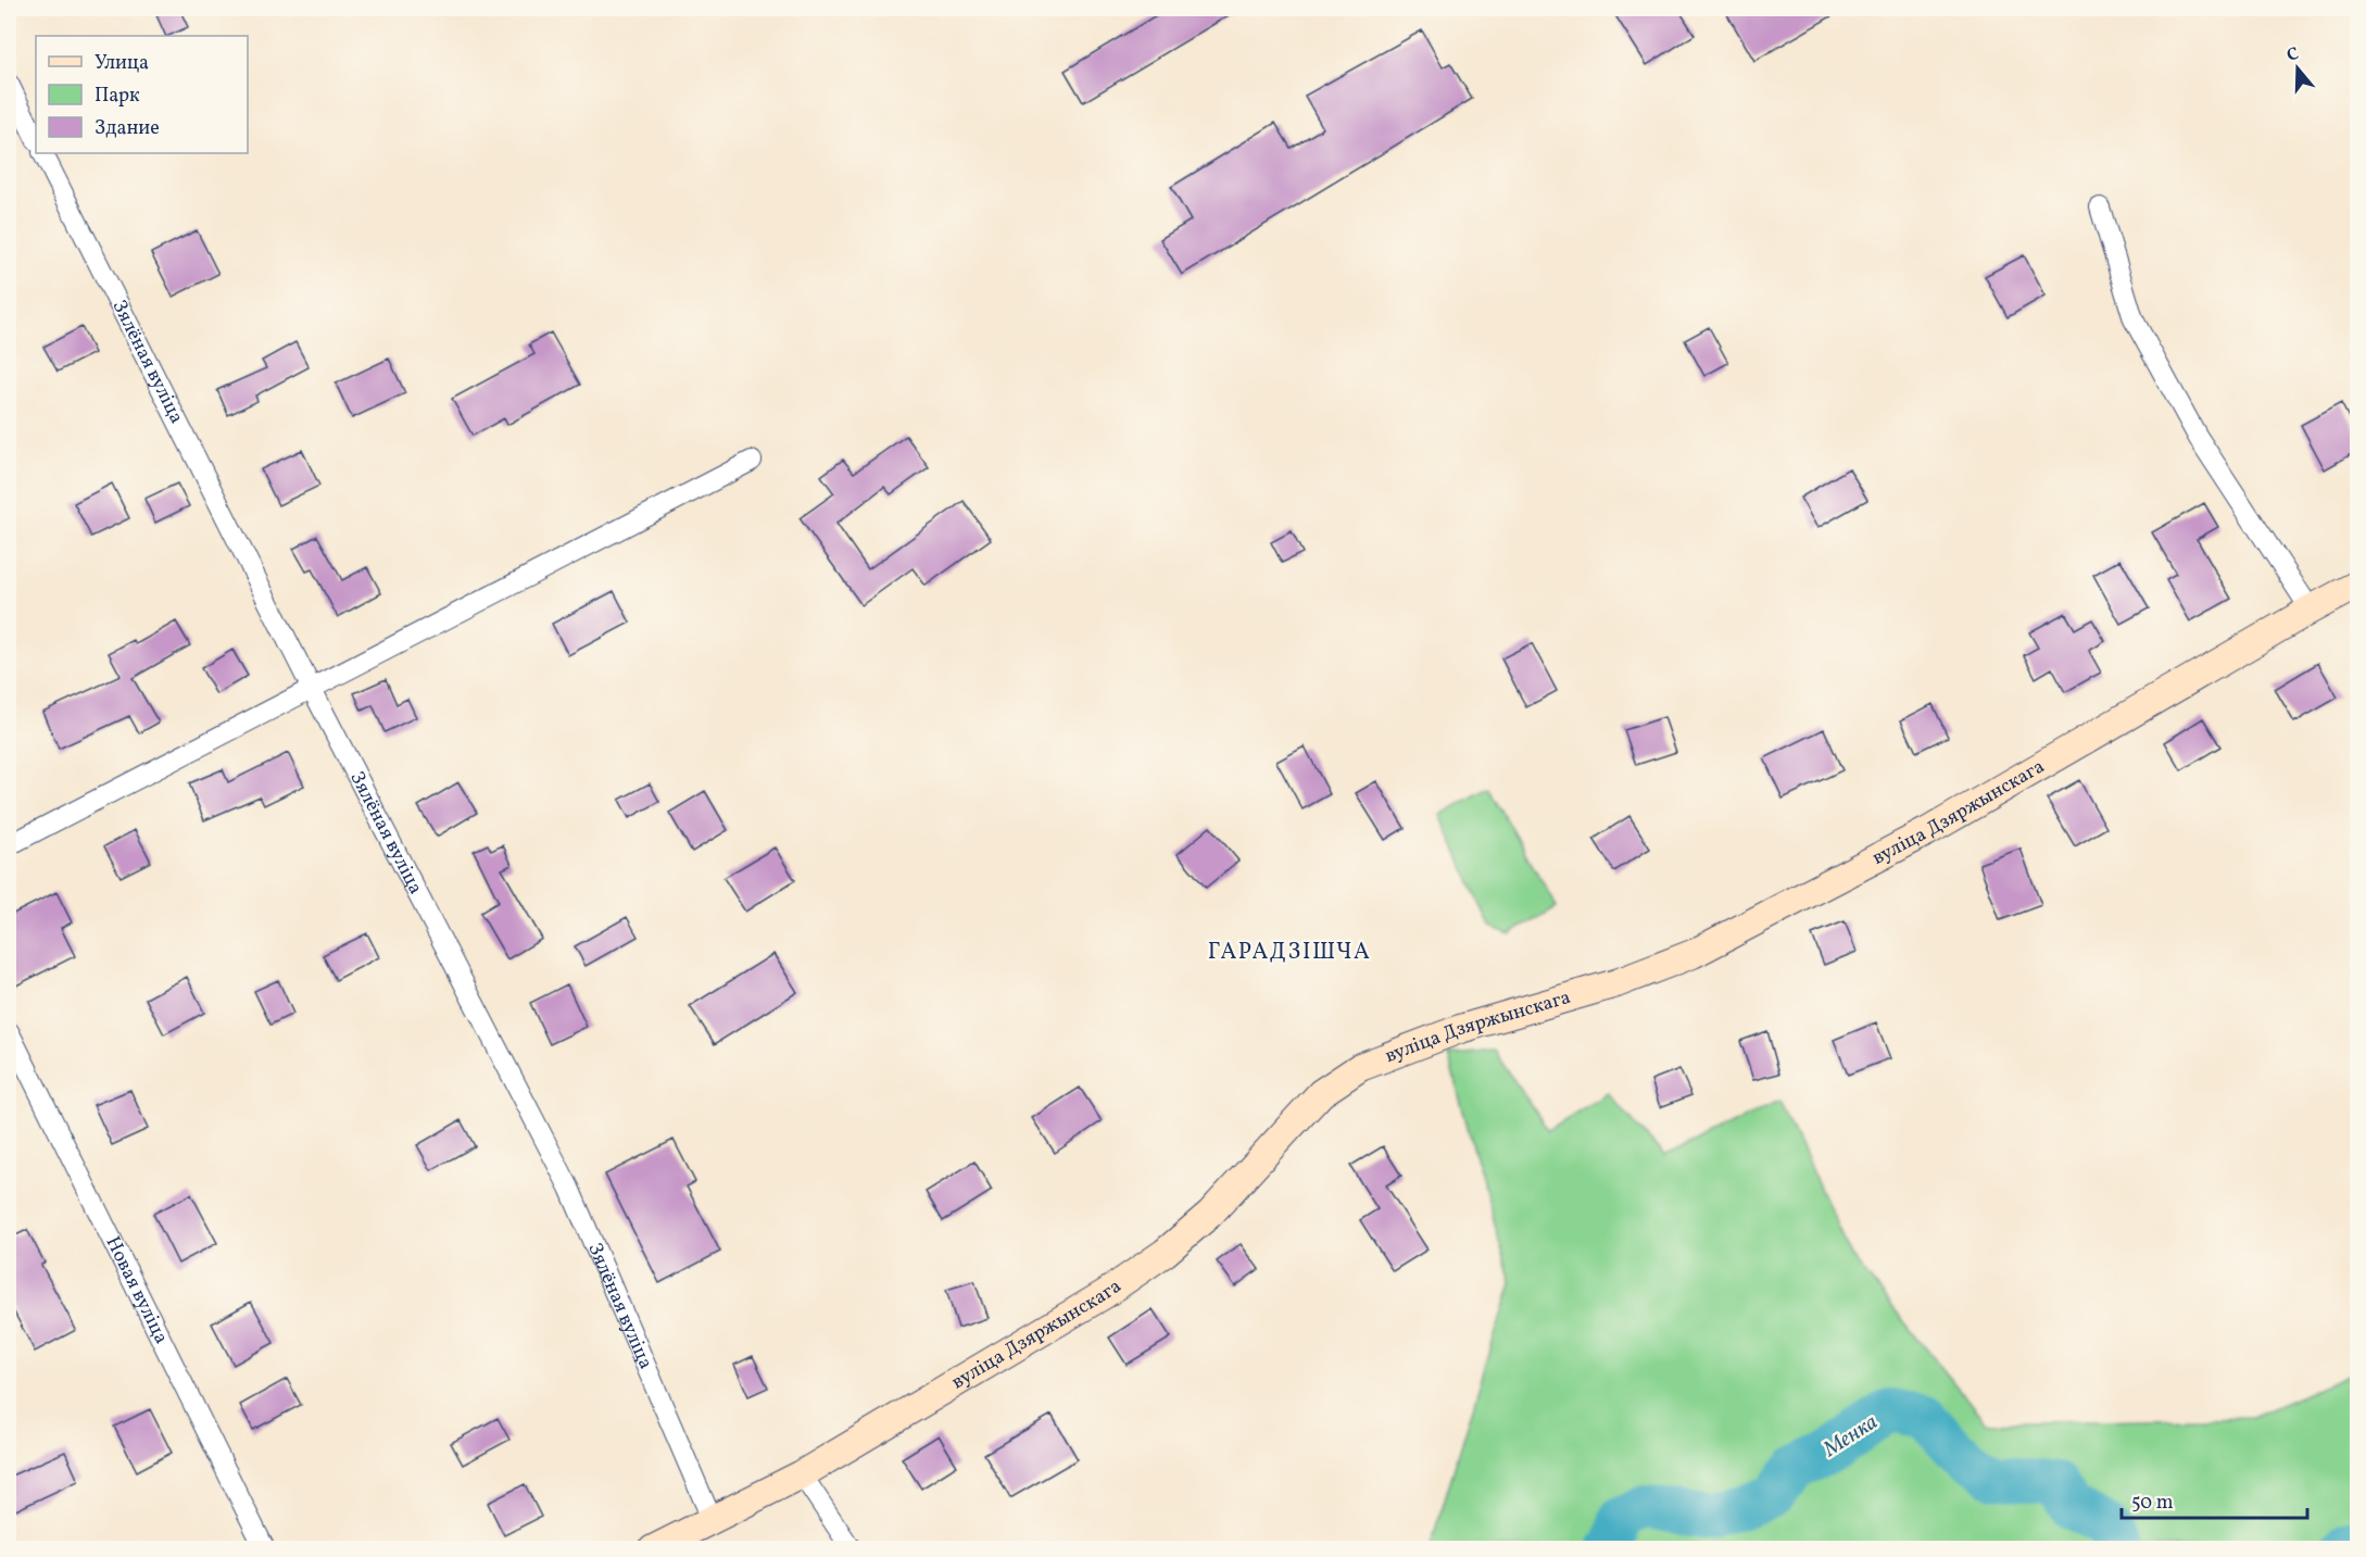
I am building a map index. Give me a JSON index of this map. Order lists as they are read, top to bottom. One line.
{"streets":{"street":["Зялёная вуліца","вуліца Дзяржынскага","Новая вуліца"]},"crossings":[["Зялёная вуліца","вуліца Дзяржынскага"]],"districts":["ГАРАДЗІШЧА"],"water":["Менка"],"legend":["Улица","Парк","Здание"],"scale_bar":"50 m","north":"top"}
